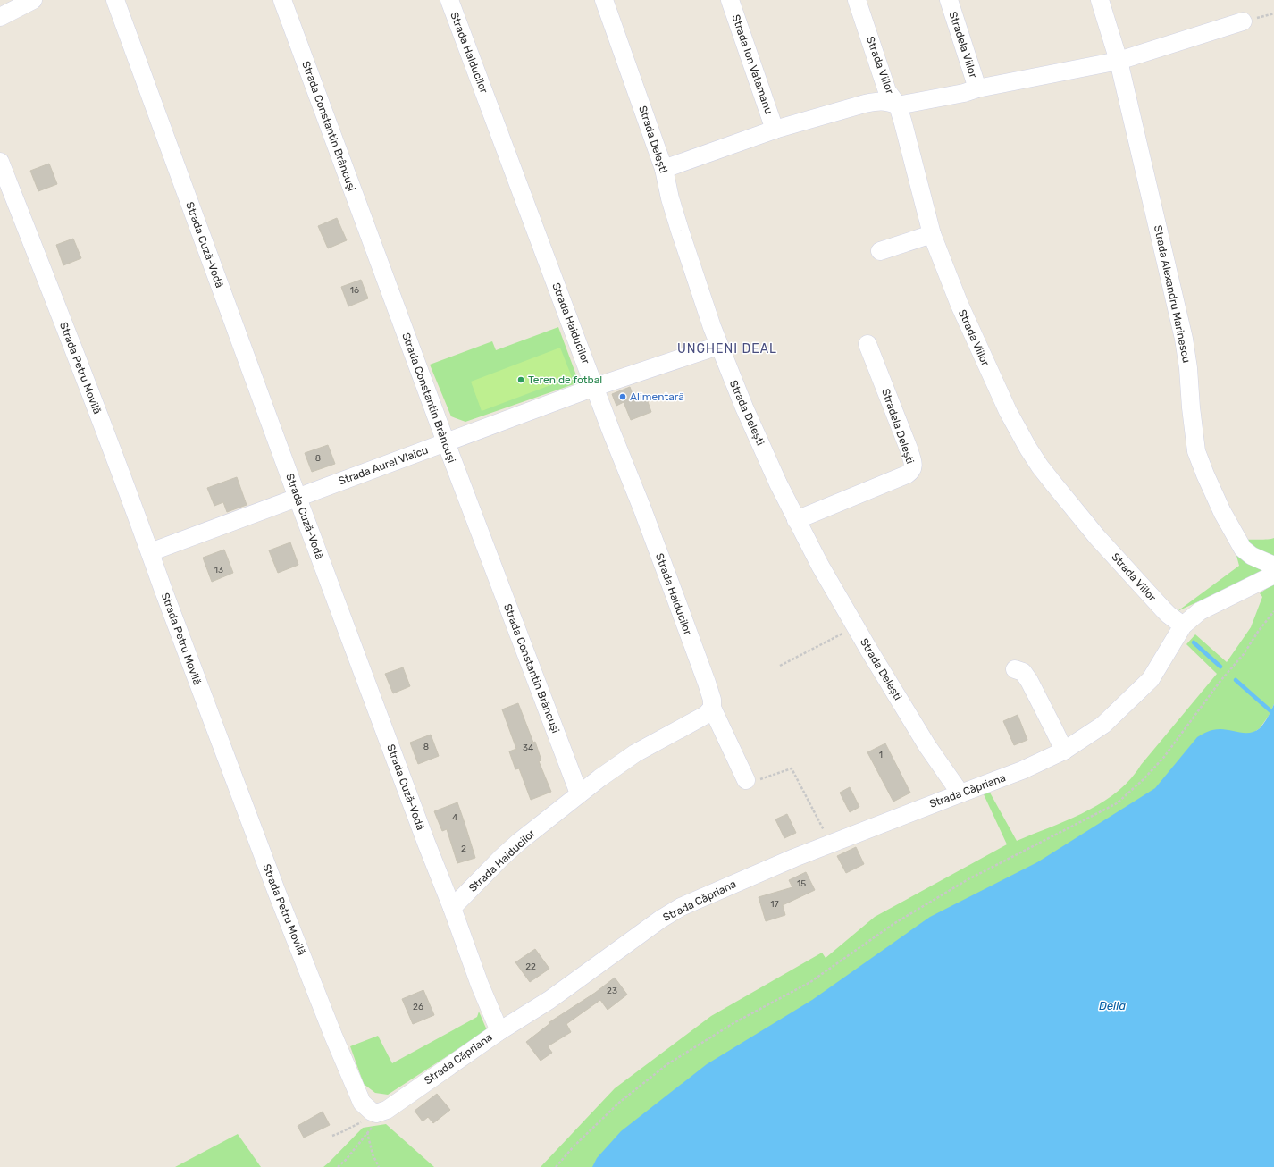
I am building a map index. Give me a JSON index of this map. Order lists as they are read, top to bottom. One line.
{"streets":{"street":["Stradela Viilor","Strada Haiducilor","Strada Ion Vatamanu","Strada Viilor","Strada Constantin Brâncuşi","Strada Delești","Strada Cuză-Vodă","Strada Alexandru Marinescu","Strada Petru Movilă","Stradela Delești","Strada Aurel Vlaicu","Strada Căpriana"]},"crossings":[["Strada Haiducilor","Strada Constantin Brâncuşi"],["Strada Haiducilor","Strada Cuză-Vodă"],["Strada Haiducilor","Strada Aurel Vlaicu"],["Strada Viilor","Strada Căpriana"],["Strada Constantin Brâncuşi","Strada Aurel Vlaicu"],["Strada Delești","Stradela Delești"],["Strada Delești","Strada Aurel Vlaicu"],["Strada Delești","Strada Căpriana"],["Strada Cuză-Vodă","Strada Aurel Vlaicu"],["Strada Cuză-Vodă","Strada Căpriana"],["Strada Petru Movilă","Strada Aurel Vlaicu"],["Strada Petru Movilă","Strada Căpriana"]],"districts":["UNGHENI DEAL"],"water":["Delia"],"places":["Teren de fotbal","Alimentară"],"house_numbers":["16","8","13","8","34","1","4","2","15","17","22","23","26"]}
